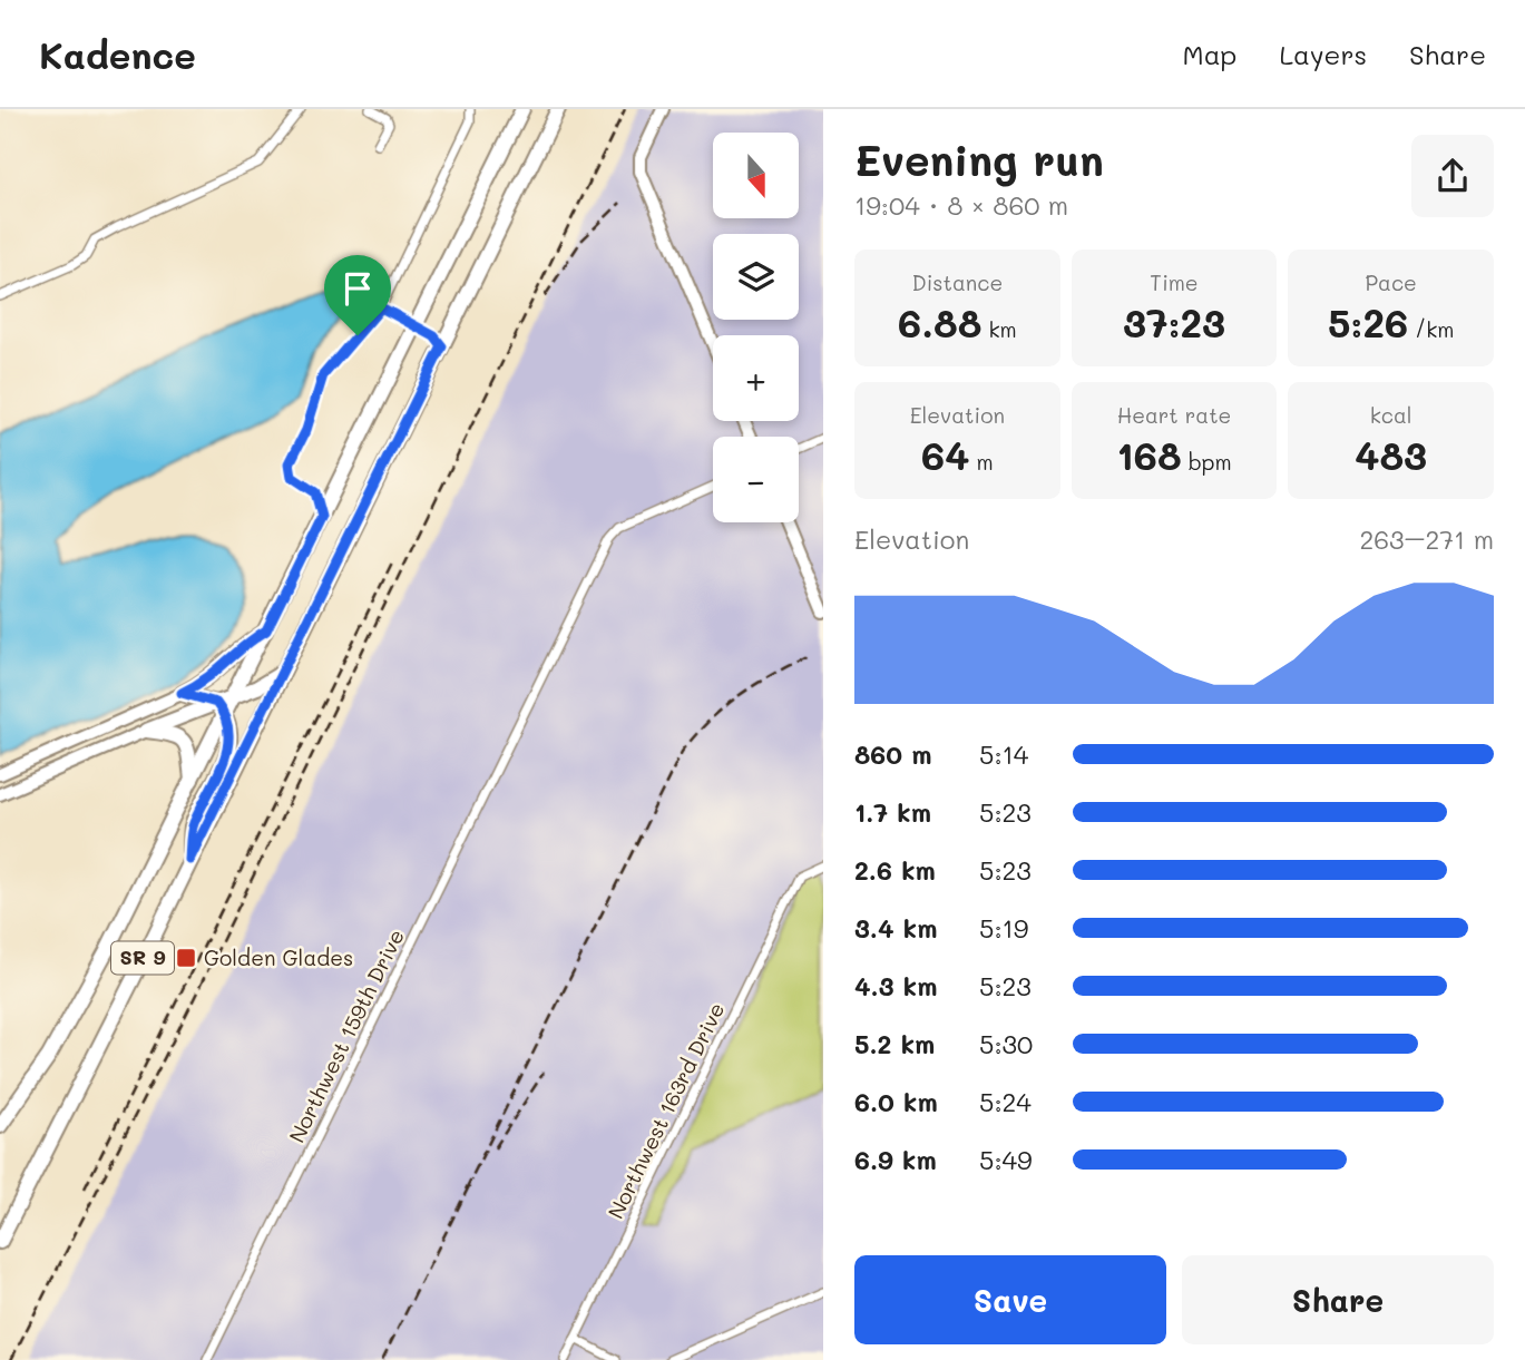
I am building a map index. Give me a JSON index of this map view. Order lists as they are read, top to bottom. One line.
{"streets":{"main road":["SR 9"],"street":["Northwest 159th Drive","Northwest 163rd Drive"]},"places":{"transit":["Golden Glades"]},"north":"bottom","page":{"header":"Kadence","nav":["Map","Layers","Share"],"heading":["Evening run","19:04 · 8 × 860 m"],"map_buttons":["+","−"],"stats":[["Distance","6.88 km"],["Time","37:23"],["Pace","5:26 /km"],["Elevation","64 m"],["Heart rate","168 bpm"],["kcal","483"]],"chart":["Elevation","263–271 m"],"list":[{"name":"860 m","note":"5:14"},{"name":"1.7 km","note":"5:23"},{"name":"2.6 km","note":"5:23"},{"name":"3.4 km","note":"5:19"},{"name":"4.3 km","note":"5:23"},{"name":"5.2 km","note":"5:30"},{"name":"6.0 km","note":"5:24"},{"name":"6.9 km","note":"5:49"}],"buttons":["Save","Share"]}}
